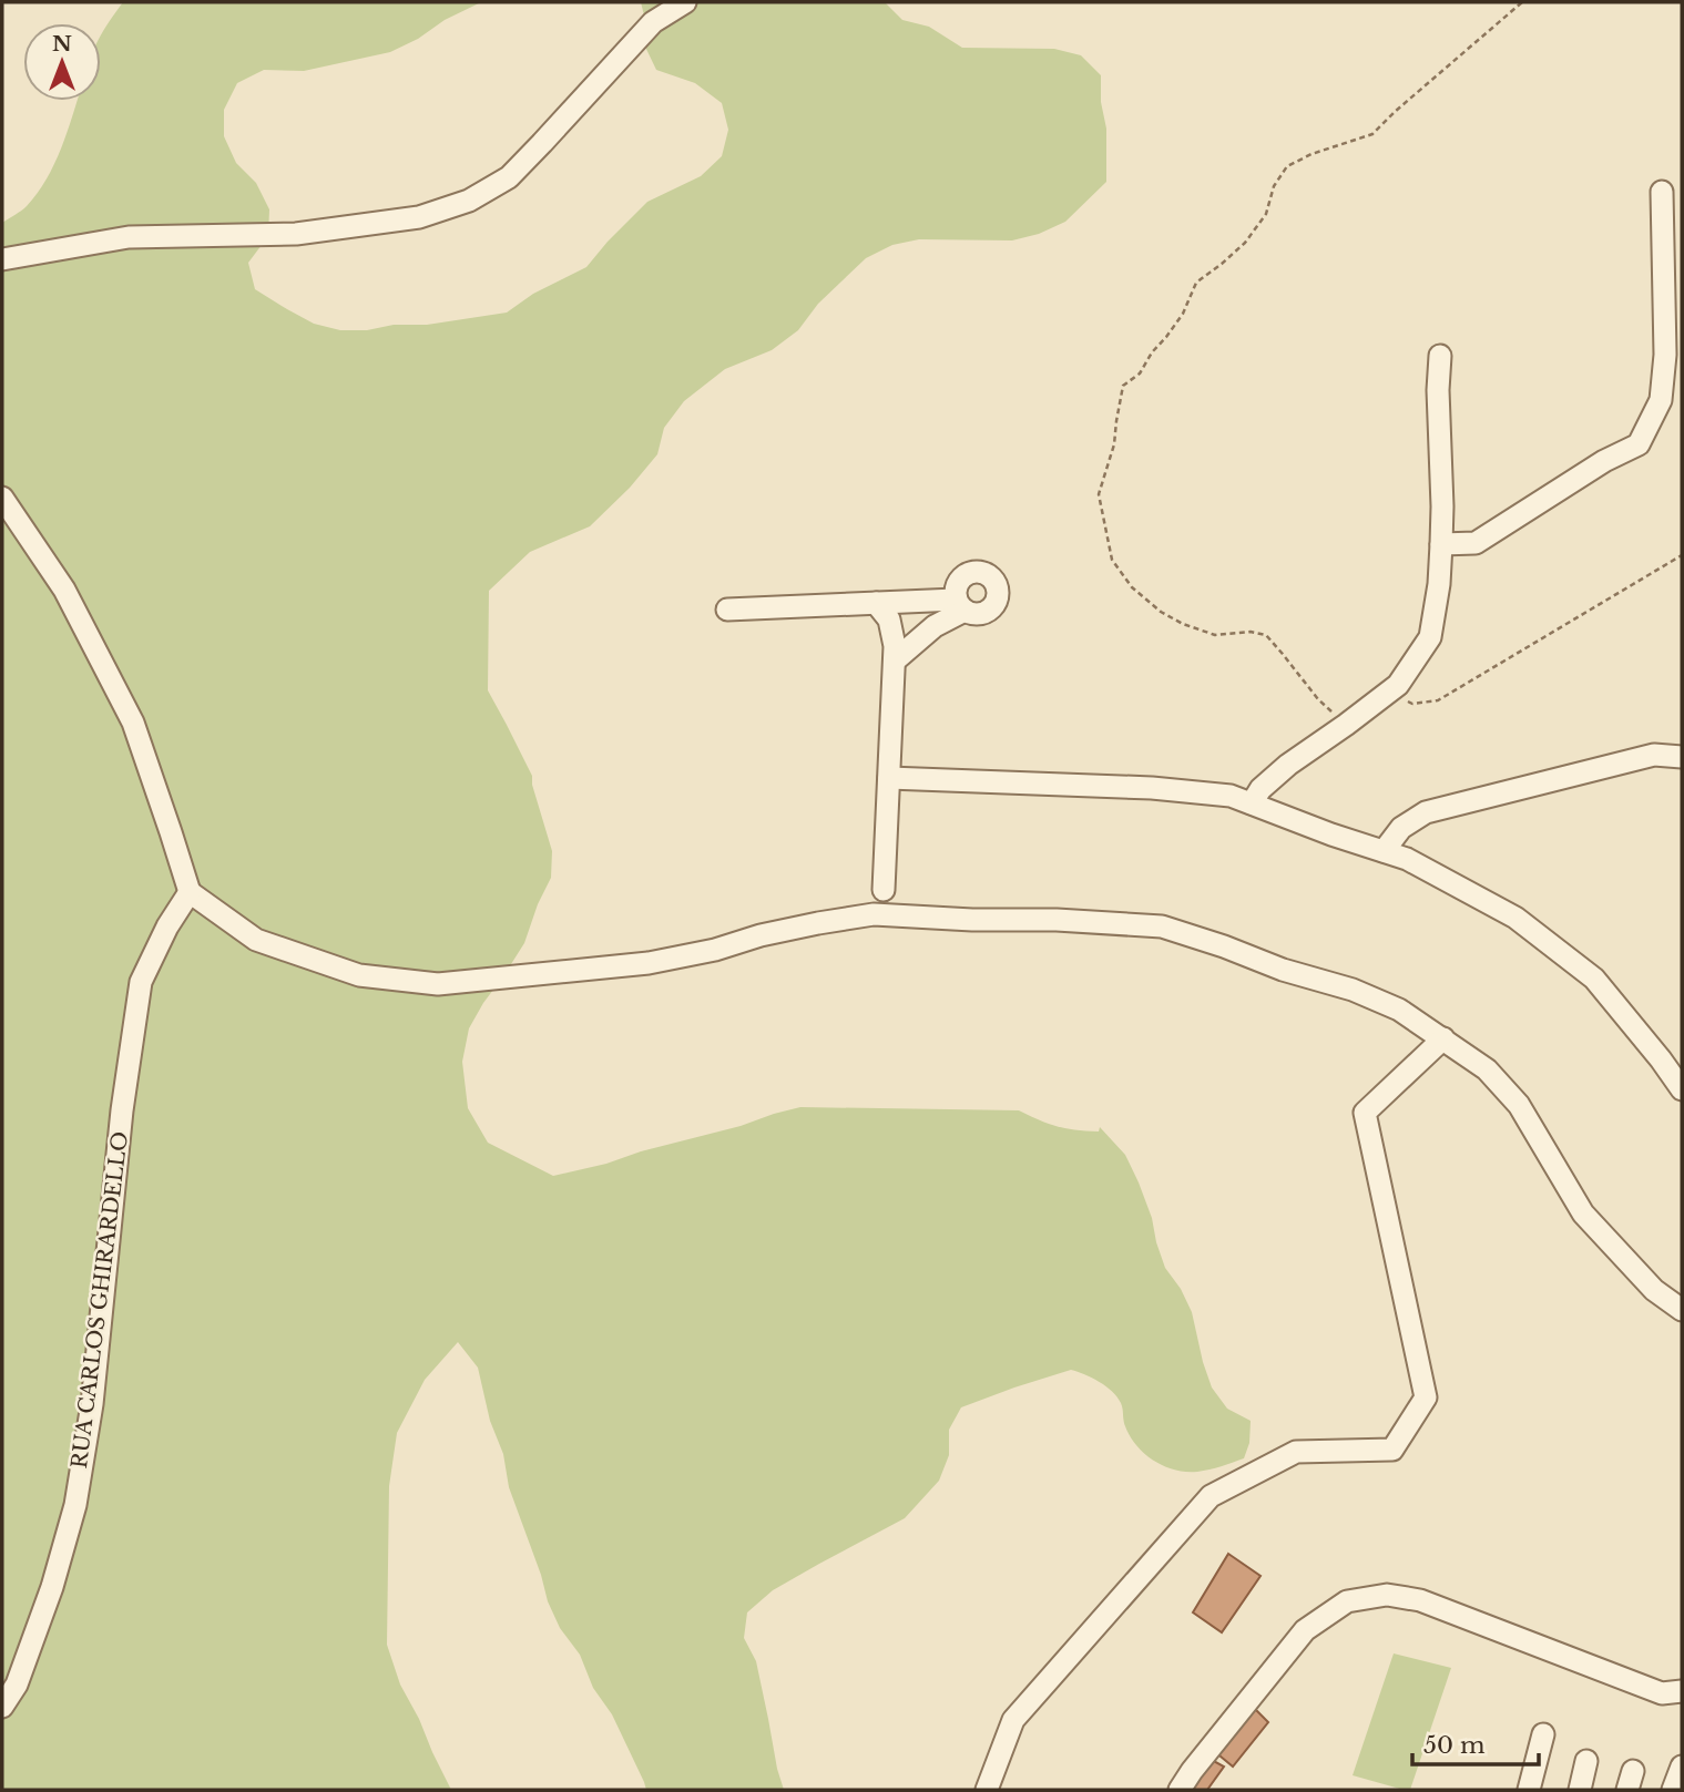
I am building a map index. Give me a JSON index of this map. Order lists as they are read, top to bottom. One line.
{"streets":{"street":["RUA CARLOS GHIRARDELLO"]},"scale_bar":"50 m","north":"top"}
